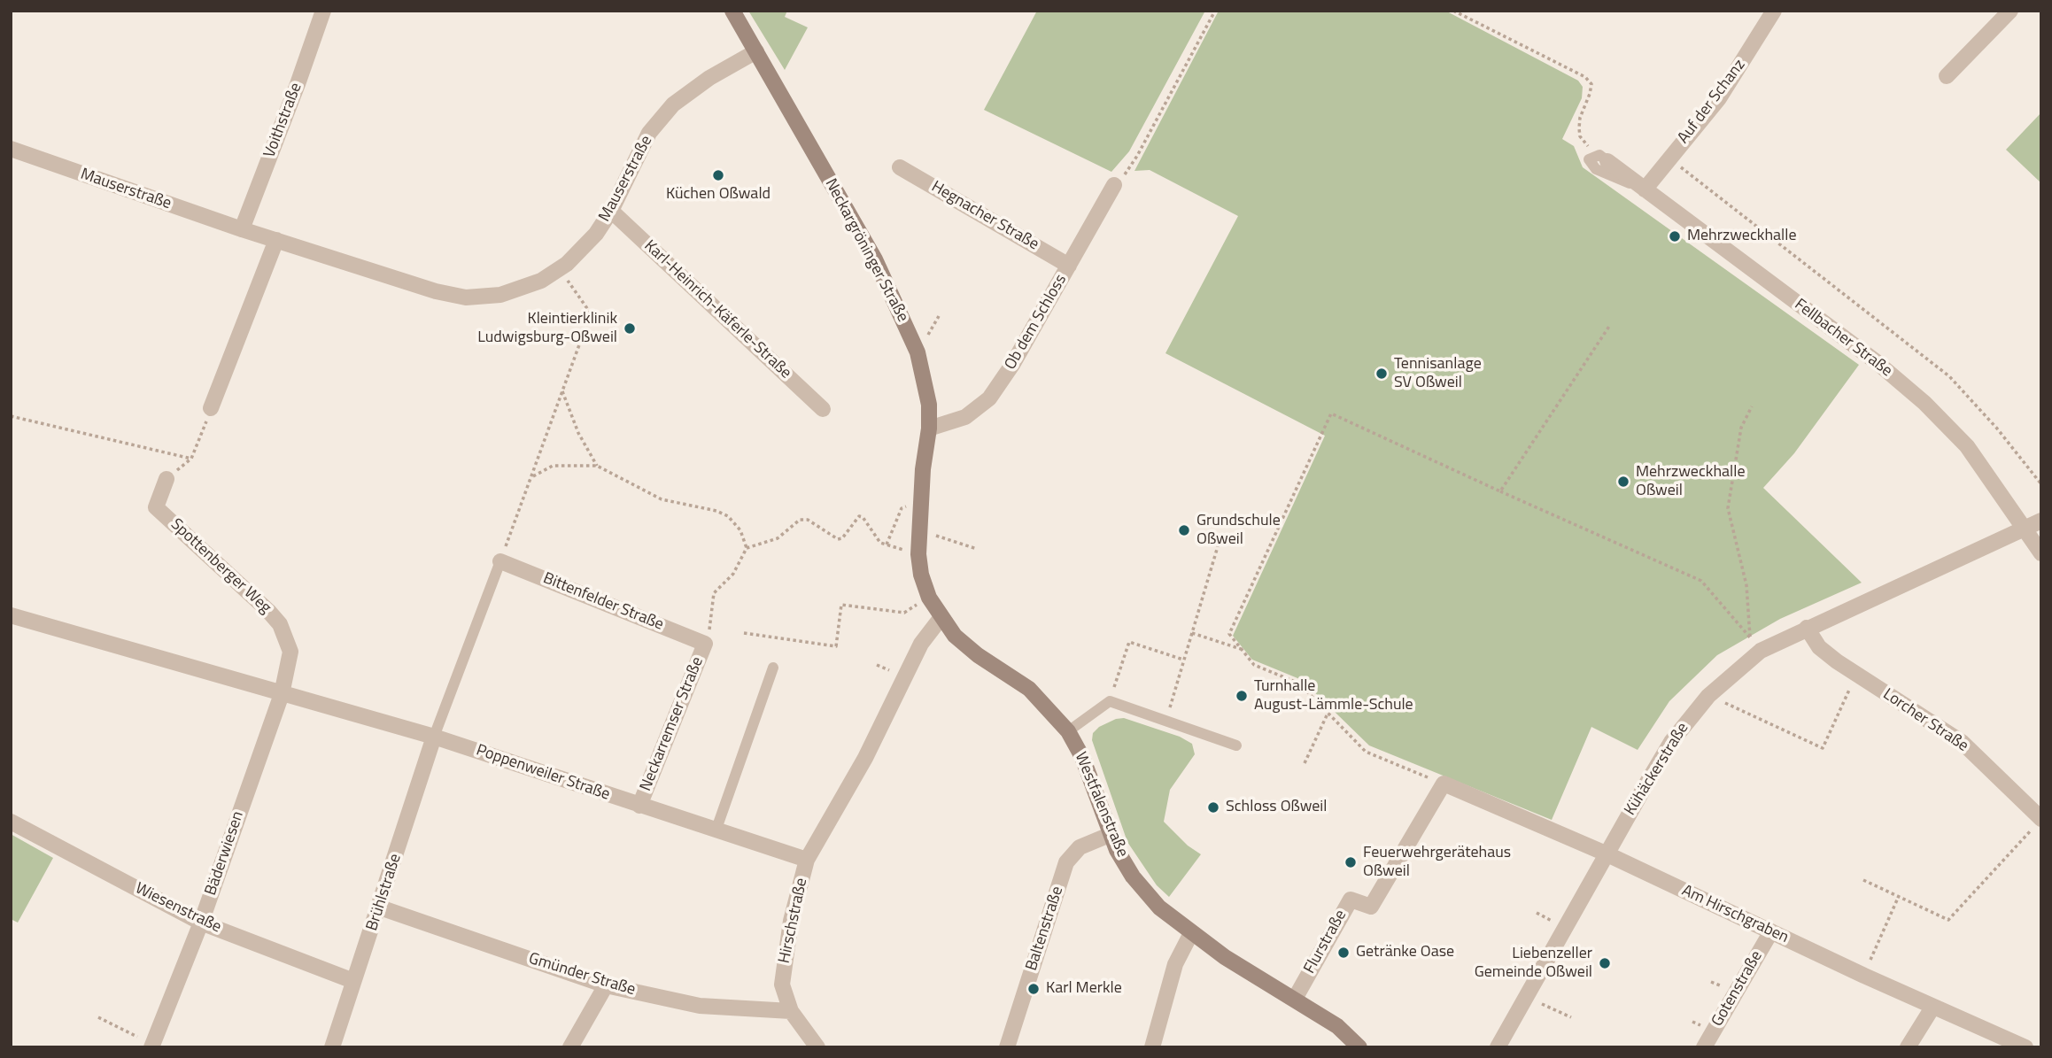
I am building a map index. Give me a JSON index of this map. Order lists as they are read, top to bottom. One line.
{"streets":{"main road":["Neckargröninger Straße","Westfalenstraße"],"street":["Auf der Schanz","Voithstraße","Mauserstraße","Hegnacher Straße","Karl-Heinrich-Käferle-Straße","Ob dem Schloss","Fellbacher Straße","Spottenberger Weg","Bittenfelder Straße","Lorcher Straße","Neckarremser Straße","Kühäckerstraße","Poppenweiler Straße","Bäderwiesen","Brühlstraße","Wiesenstraße","Am Hirschgraben","Hirschstraße","Baltenstraße","Flurstraße","Gmünder Straße","Gotenstraße"]},"crossings":[["Auf der Schanz","Fellbacher Straße"],["Voithstraße","Mauserstraße"],["Mauserstraße","Neckargröninger Straße"],["Mauserstraße","Karl-Heinrich-Käferle-Straße"],["Hegnacher Straße","Ob dem Schloss"],["Neckargröninger Straße","Ob dem Schloss"],["Neckargröninger Straße","Westfalenstraße"],["Fellbacher Straße","Kühäckerstraße"],["Spottenberger Weg","Poppenweiler Straße"],["Spottenberger Weg","Bäderwiesen"],["Bittenfelder Straße","Neckarremser Straße"],["Lorcher Straße","Kühäckerstraße"],["Neckarremser Straße","Poppenweiler Straße"],["Kühäckerstraße","Am Hirschgraben"],["Poppenweiler Straße","Bäderwiesen"],["Poppenweiler Straße","Brühlstraße"],["Poppenweiler Straße","Hirschstraße"],["Westfalenstraße","Baltenstraße"],["Westfalenstraße","Flurstraße"],["Bäderwiesen","Wiesenstraße"],["Brühlstraße","Wiesenstraße"],["Brühlstraße","Gmünder Straße"],["Am Hirschgraben","Flurstraße"],["Am Hirschgraben","Gotenstraße"],["Hirschstraße","Gmünder Straße"]],"places":["Küchen Oßwald","Mehrzweckhalle","Kleintierklinik Ludwigsburg-Oßweil","Tennisanlage SV Oßweil","Mehrzweckhalle Oßweil","Grundschule Oßweil","Turnhalle August-Lämmle-Schule","Schloss Oßweil","Feuerwehrgerätehaus Oßweil","Getränke Oase","Liebenzeller Gemeinde Oßweil","Karl Merkle"]}
